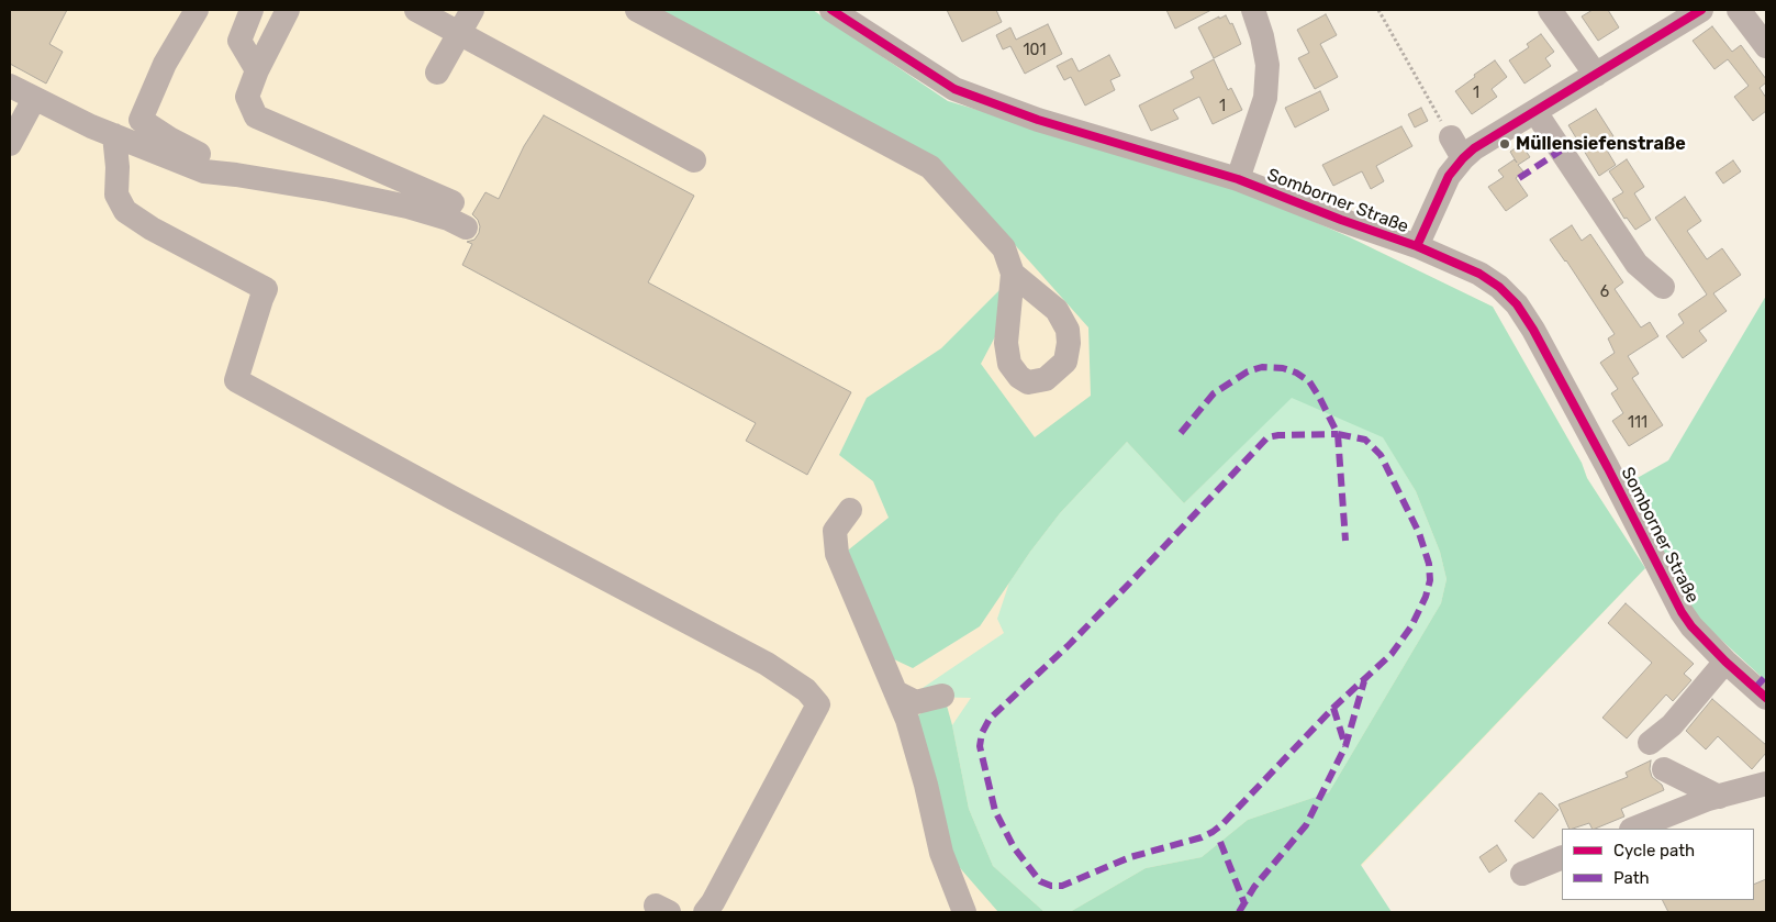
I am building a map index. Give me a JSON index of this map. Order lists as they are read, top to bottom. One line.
{"streets":{"street":["Somborner Straße"]},"places":["Müllensiefenstraße"],"house_numbers":["101","1","1","6","111"],"legend":["Cycle path","Path"]}
